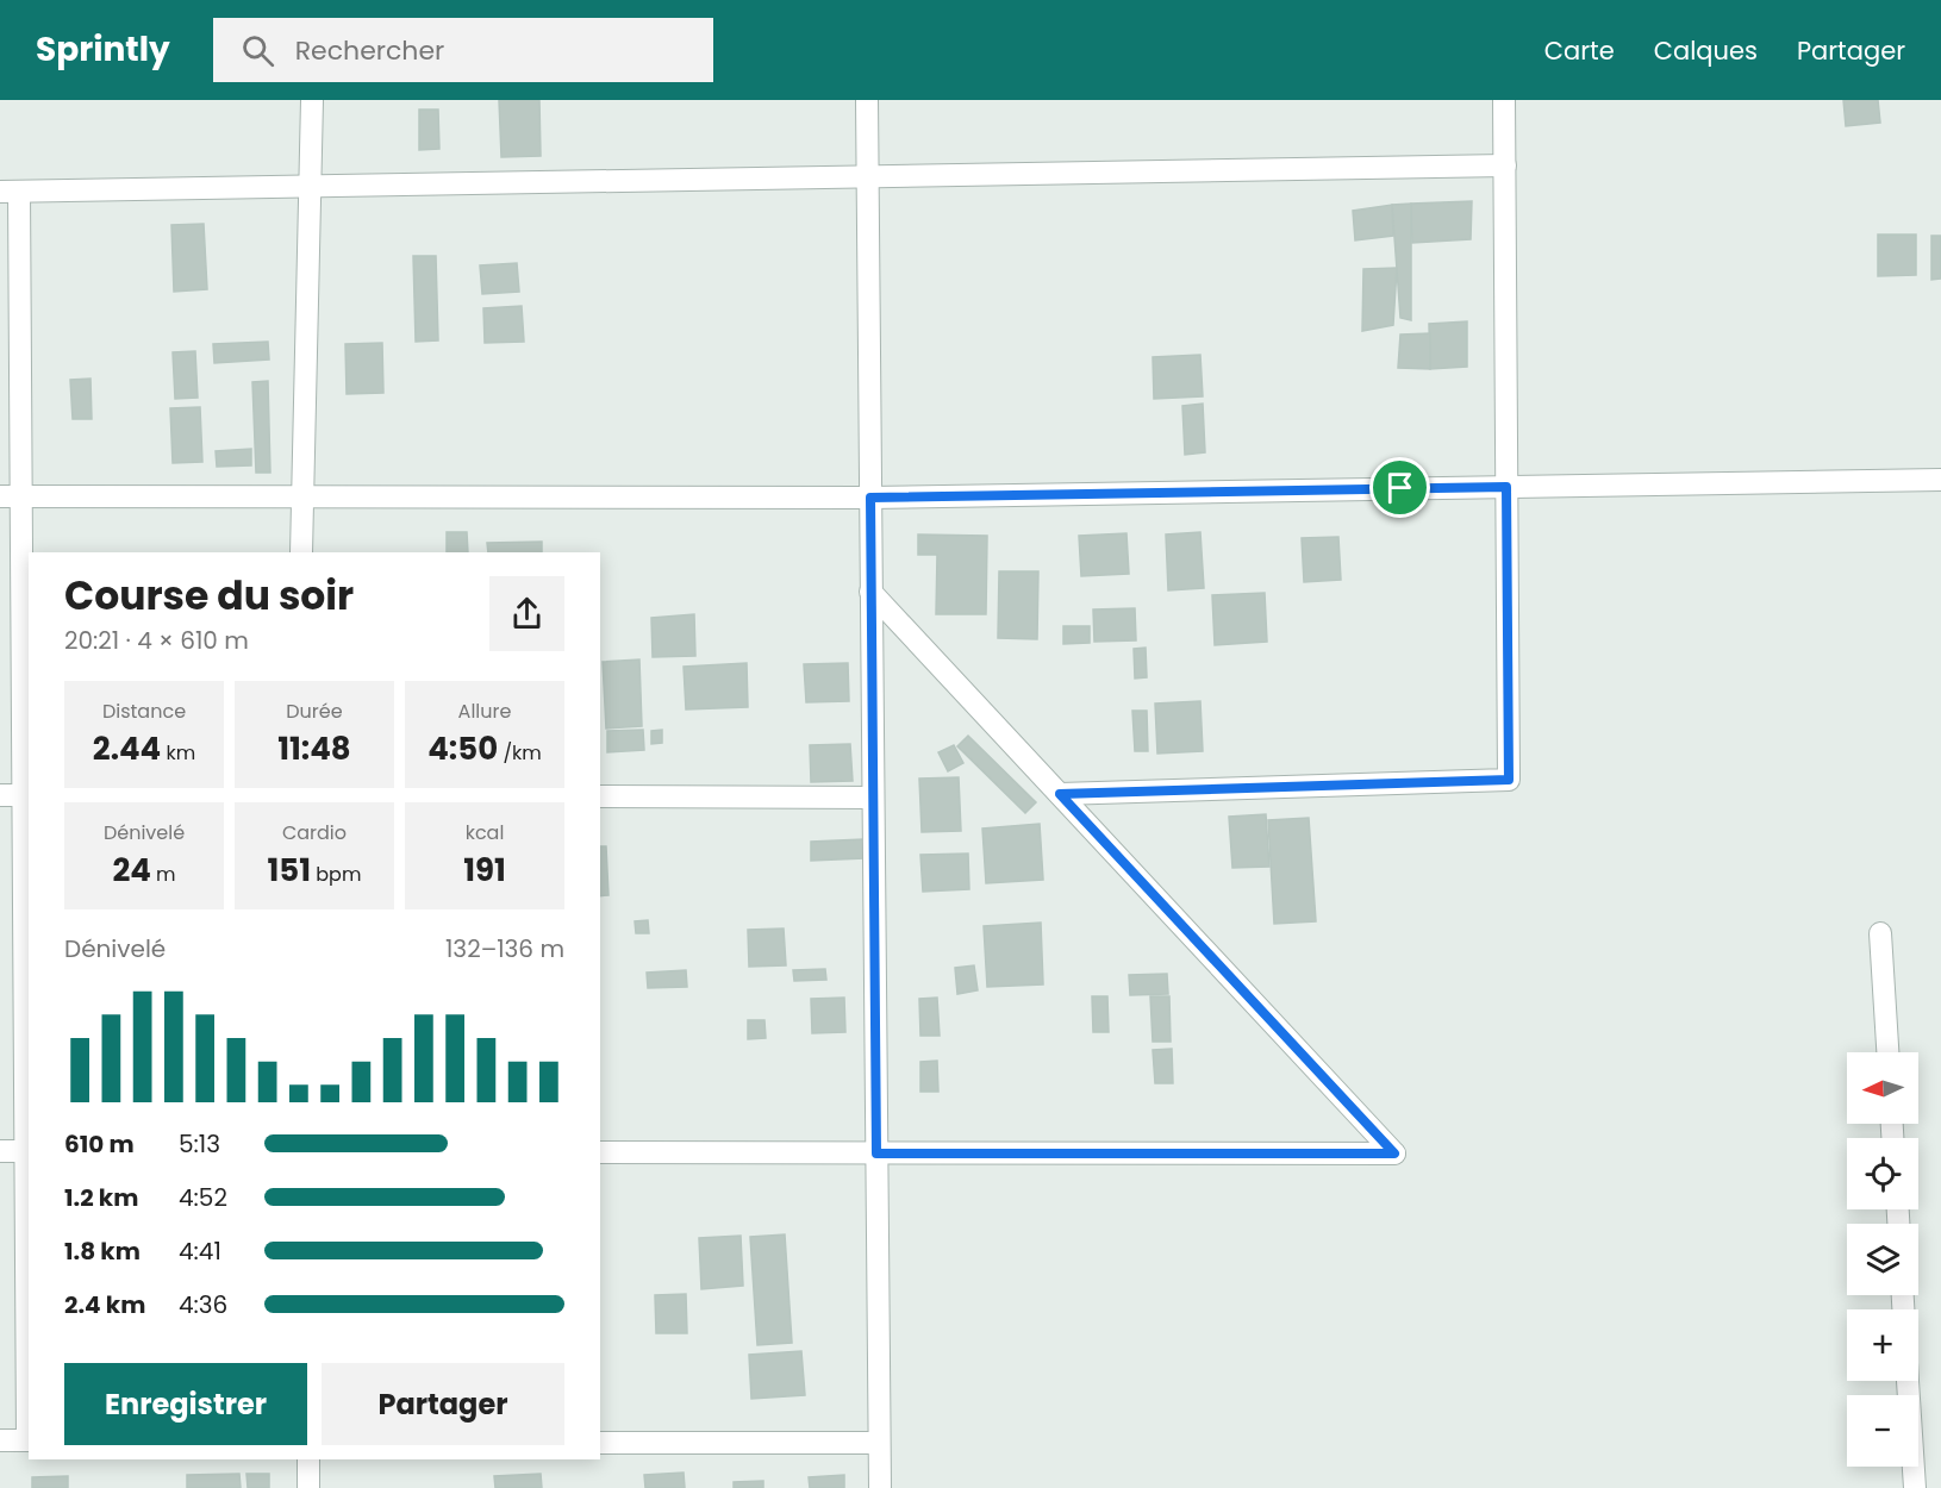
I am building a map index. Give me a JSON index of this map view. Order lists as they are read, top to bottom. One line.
{"north":"left","page":{"header":"Sprintly","search":"Rechercher","nav":["Carte","Calques","Partager"],"heading":["Course du soir","20:21 · 4 × 610 m"],"stats":[["Distance","2.44 km"],["Durée","11:48"],["Allure","4:50 /km"],["Dénivelé","24 m"],["Cardio","151 bpm"],["kcal","191"]],"chart":["Dénivelé","132–136 m"],"map_buttons":["+","−"],"list":[{"name":"610 m","note":"5:13"},{"name":"1.2 km","note":"4:52"},{"name":"1.8 km","note":"4:41"},{"name":"2.4 km","note":"4:36"}],"buttons":["Enregistrer","Partager"]}}
